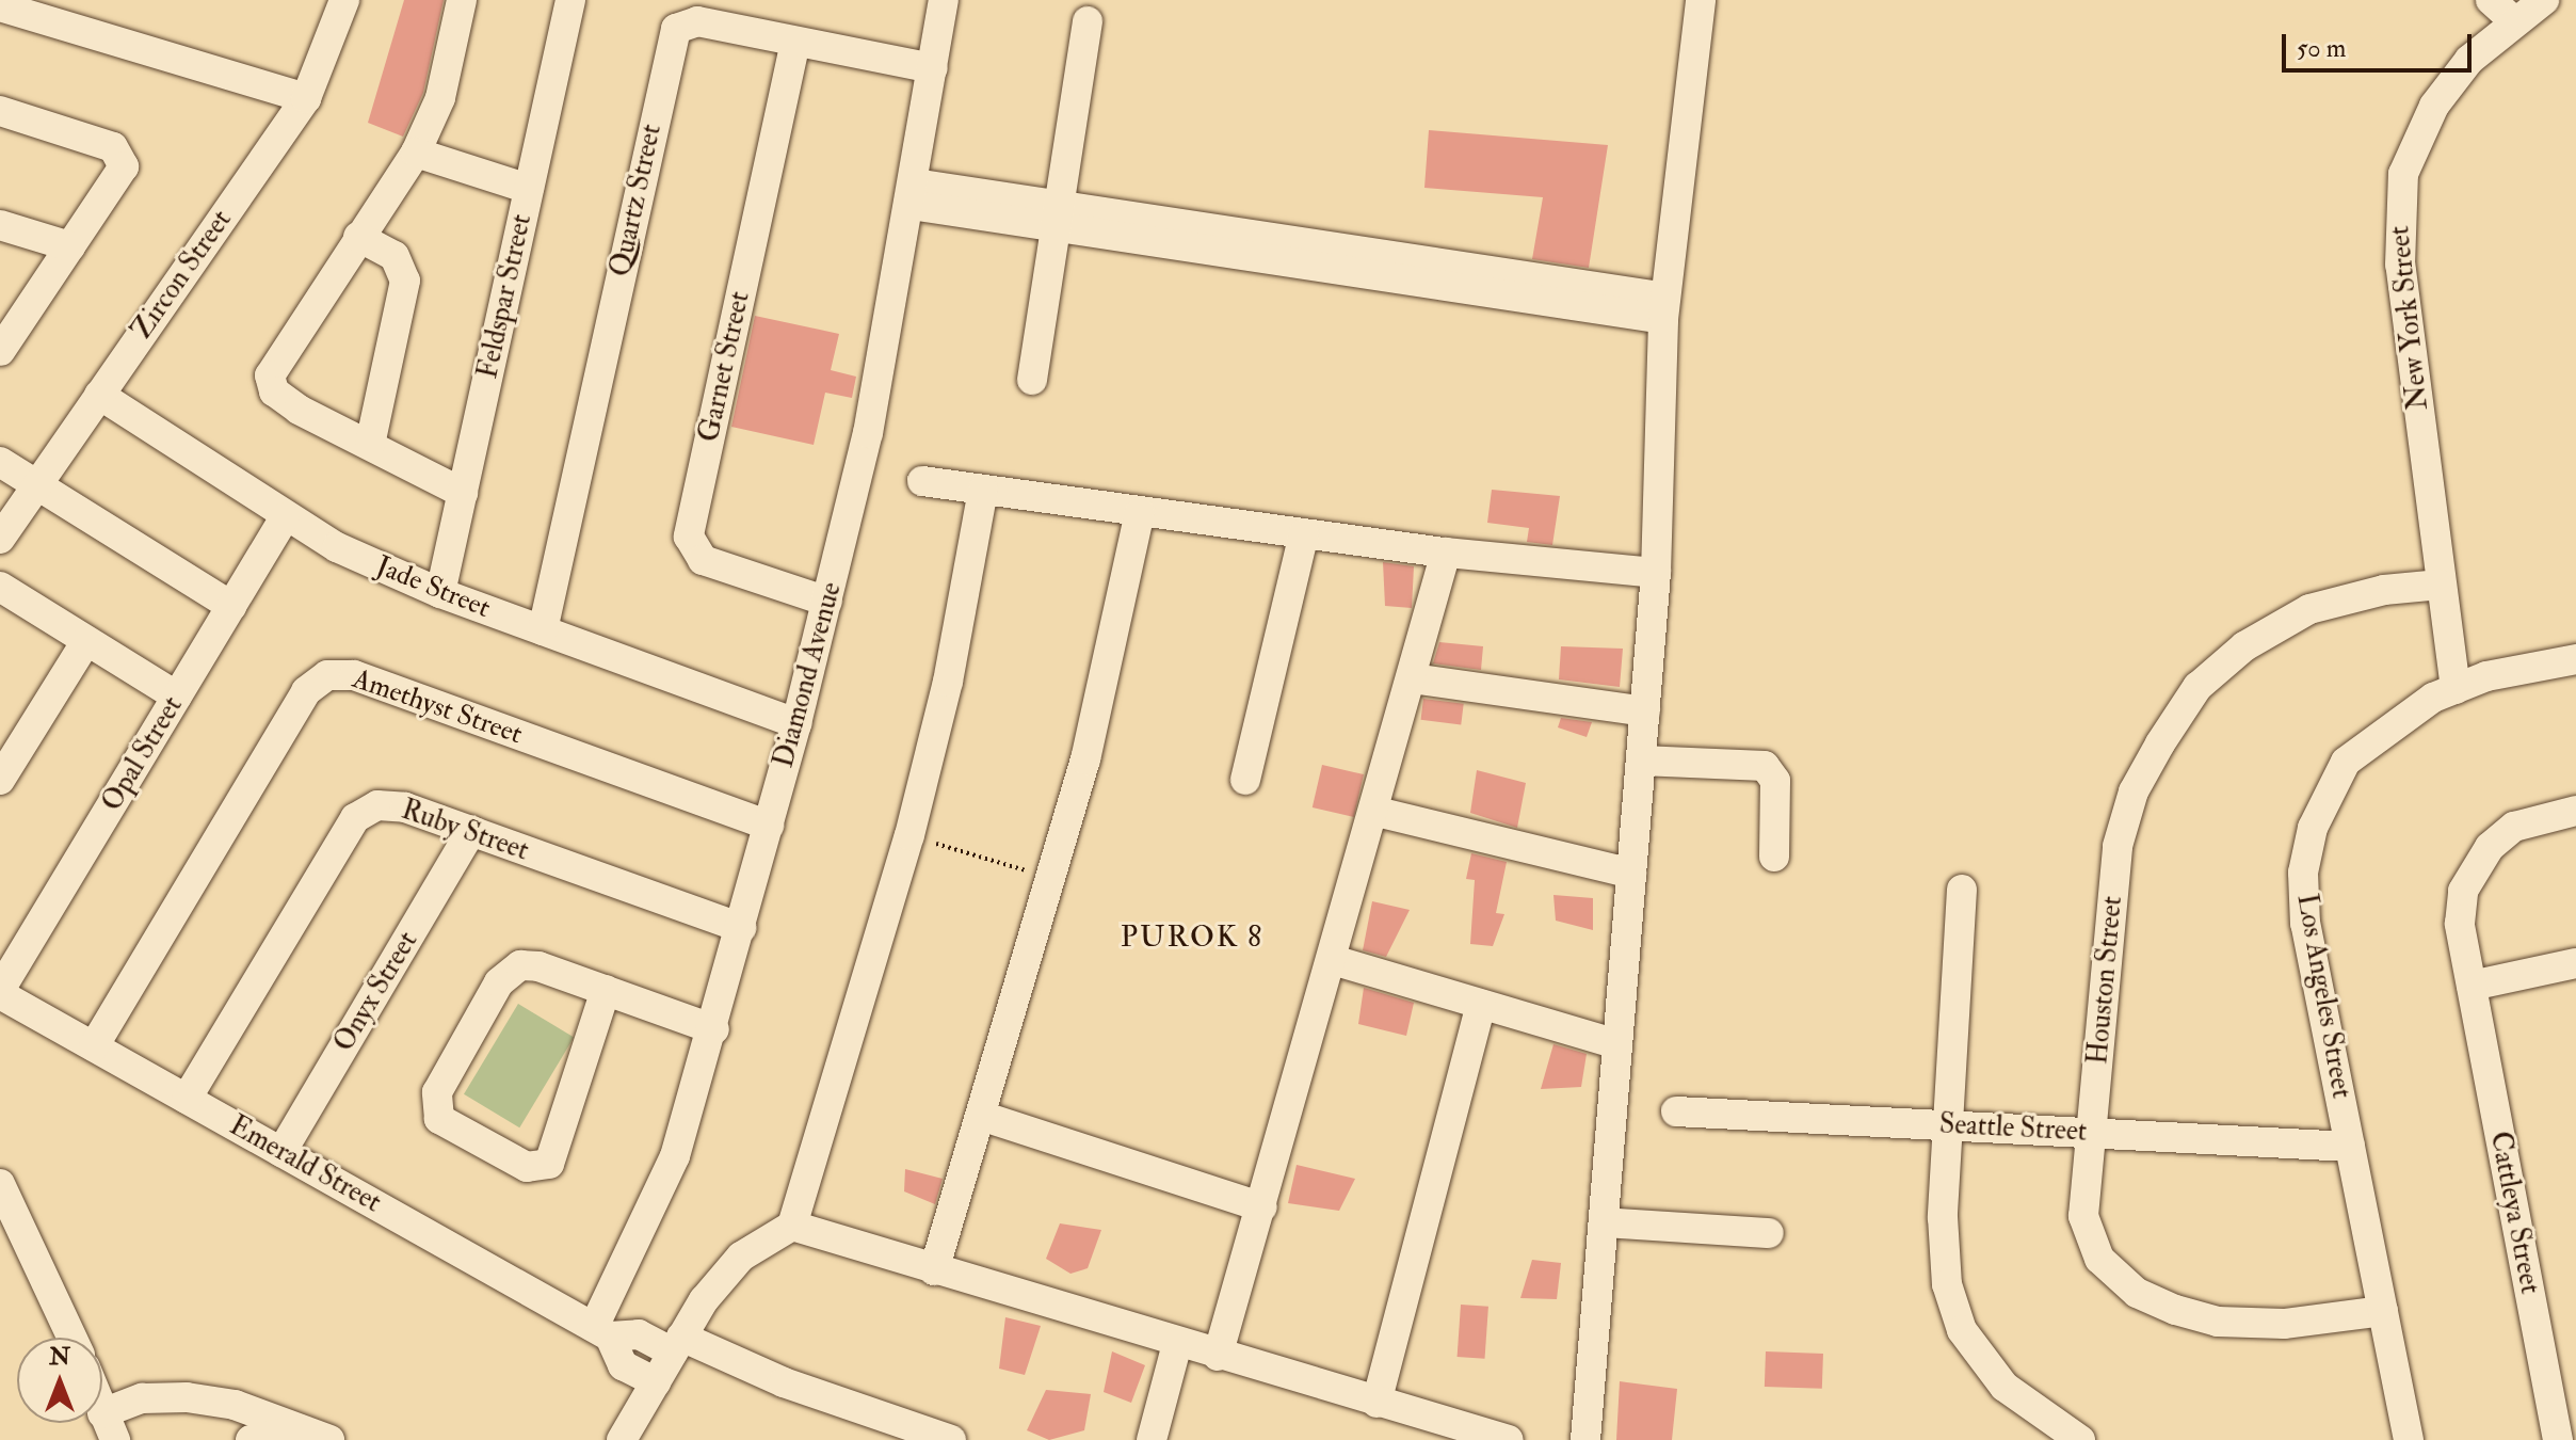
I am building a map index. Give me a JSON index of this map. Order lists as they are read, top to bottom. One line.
{"streets":{"street":["Quartz Street","Zircon Street","Feldspar Street","New York Street","Garnet Street","Jade Street","Diamond Avenue","Amethyst Street","Opal Street","Ruby Street","Houston Street","Onyx Street","Los Angeles Street","Seattle Street","Emerald Street","Cattleya Street"]},"crossings":[["Quartz Street","Garnet Street"],["Quartz Street","Jade Street"],["Quartz Street","Diamond Avenue"],["Zircon Street","Jade Street"],["Feldspar Street","Jade Street"],["New York Street","Houston Street"],["New York Street","Los Angeles Street"],["Garnet Street","Diamond Avenue"],["Jade Street","Diamond Avenue"],["Jade Street","Opal Street"],["Diamond Avenue","Amethyst Street"],["Diamond Avenue","Ruby Street"],["Diamond Avenue","Emerald Street"],["Amethyst Street","Emerald Street"],["Opal Street","Emerald Street"],["Ruby Street","Onyx Street"],["Ruby Street","Emerald Street"],["Houston Street","Los Angeles Street"],["Houston Street","Seattle Street"],["Onyx Street","Emerald Street"],["Los Angeles Street","Seattle Street"]],"districts":["PUROK 8"],"scale_bar":"50 m","north":"top"}
